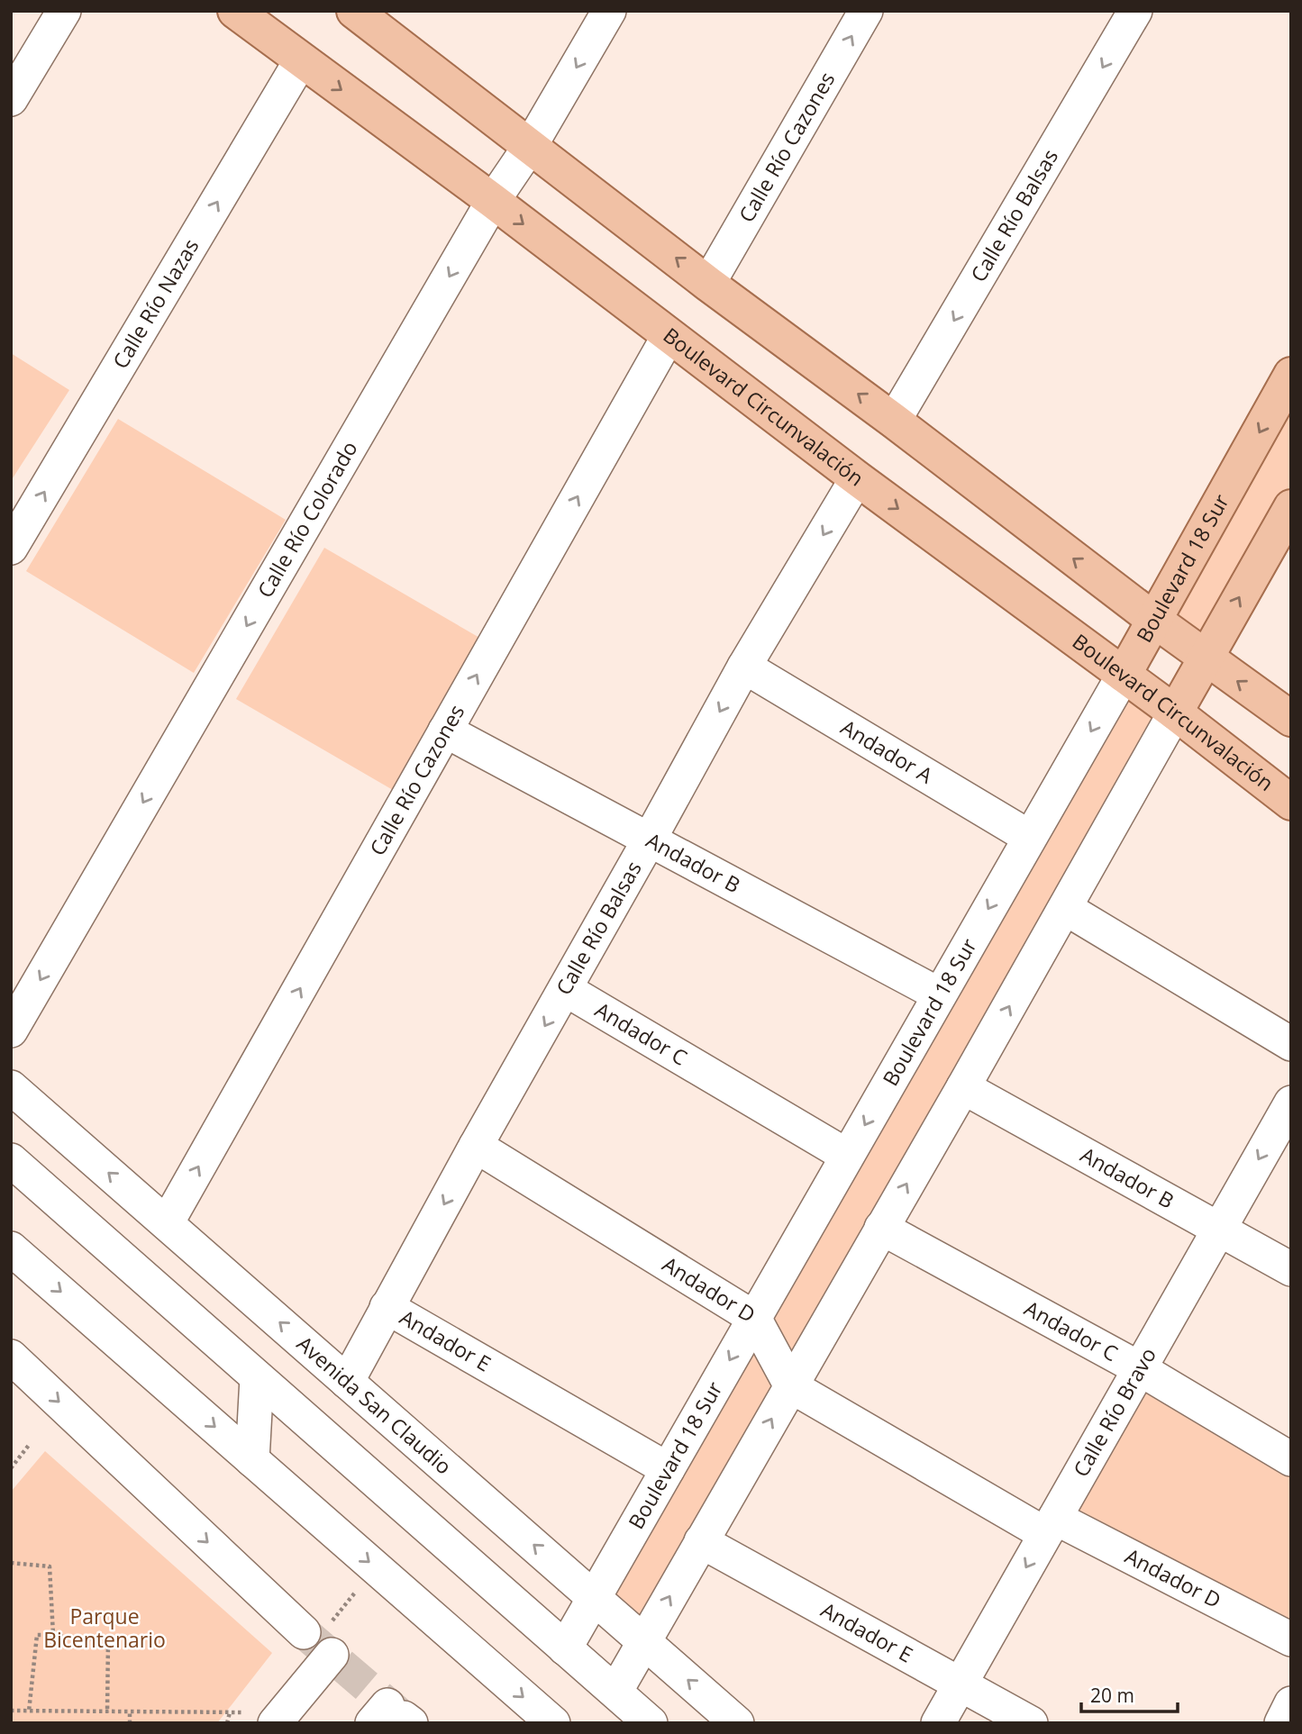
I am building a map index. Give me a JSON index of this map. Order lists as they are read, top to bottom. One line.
{"streets":{"main road":["Boulevard Circunvalación","Boulevard 18 Sur"],"street":["Calle Río Cazones","Calle Río Balsas","Calle Río Nazas","Calle Río Colorado","Andador A","Andador B","Andador C","Andador D","Andador E","Avenida San Claudio","Calle Río Bravo"]},"crossings":[["Calle Río Cazones","Boulevard Circunvalación"],["Calle Río Cazones","Andador B"],["Calle Río Cazones","Avenida San Claudio"],["Calle Río Balsas","Boulevard Circunvalación"],["Calle Río Balsas","Andador A"],["Calle Río Balsas","Andador B"],["Calle Río Balsas","Andador C"],["Calle Río Balsas","Andador D"],["Calle Río Balsas","Andador E"],["Calle Río Balsas","Avenida San Claudio"],["Calle Río Nazas","Boulevard Circunvalación"],["Boulevard Circunvalación","Calle Río Colorado"],["Boulevard Circunvalación","Boulevard 18 Sur"],["Boulevard 18 Sur","Andador A"],["Boulevard 18 Sur","Andador B"],["Boulevard 18 Sur","Andador C"],["Boulevard 18 Sur","Andador D"],["Boulevard 18 Sur","Andador E"],["Boulevard 18 Sur","Avenida San Claudio"],["Andador B","Calle Río Bravo"],["Andador C","Calle Río Bravo"],["Andador D","Calle Río Bravo"],["Andador E","Calle Río Bravo"]],"one_way":["Calle Río Cazones","Calle Río Balsas","Calle Río Nazas","Calle Río Colorado","Boulevard 18 Sur"],"parks":["Parque Bicentenario"],"scale_bar":"20 m"}
